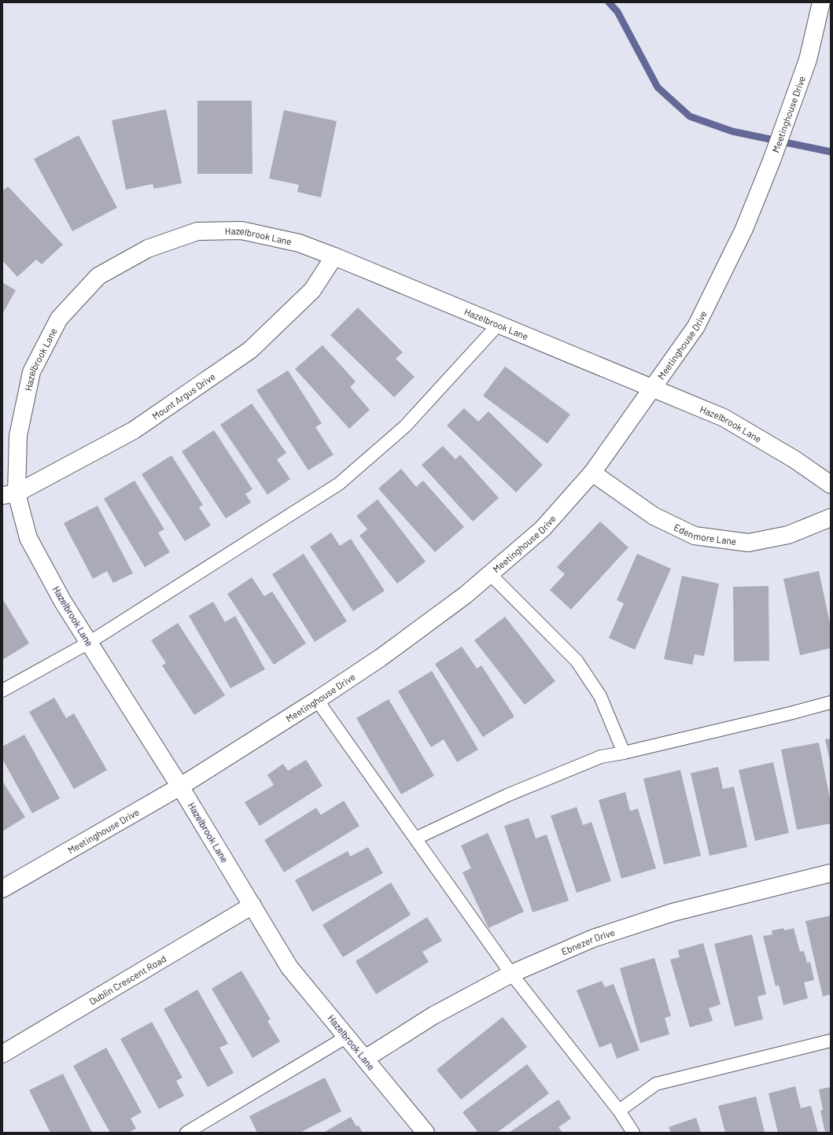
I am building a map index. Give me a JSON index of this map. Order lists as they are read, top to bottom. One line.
{"streets":{"street":["Meetinghouse Drive","Hazelbrook Lane","Mount Argus Drive","Edenmore Lane","Ebnezer Drive","Dublin Crescent Road"]},"crossings":[["Meetinghouse Drive","Hazelbrook Lane"],["Meetinghouse Drive","Edenmore Lane"],["Hazelbrook Lane","Mount Argus Drive"],["Hazelbrook Lane","Ebnezer Drive"],["Hazelbrook Lane","Dublin Crescent Road"]]}
